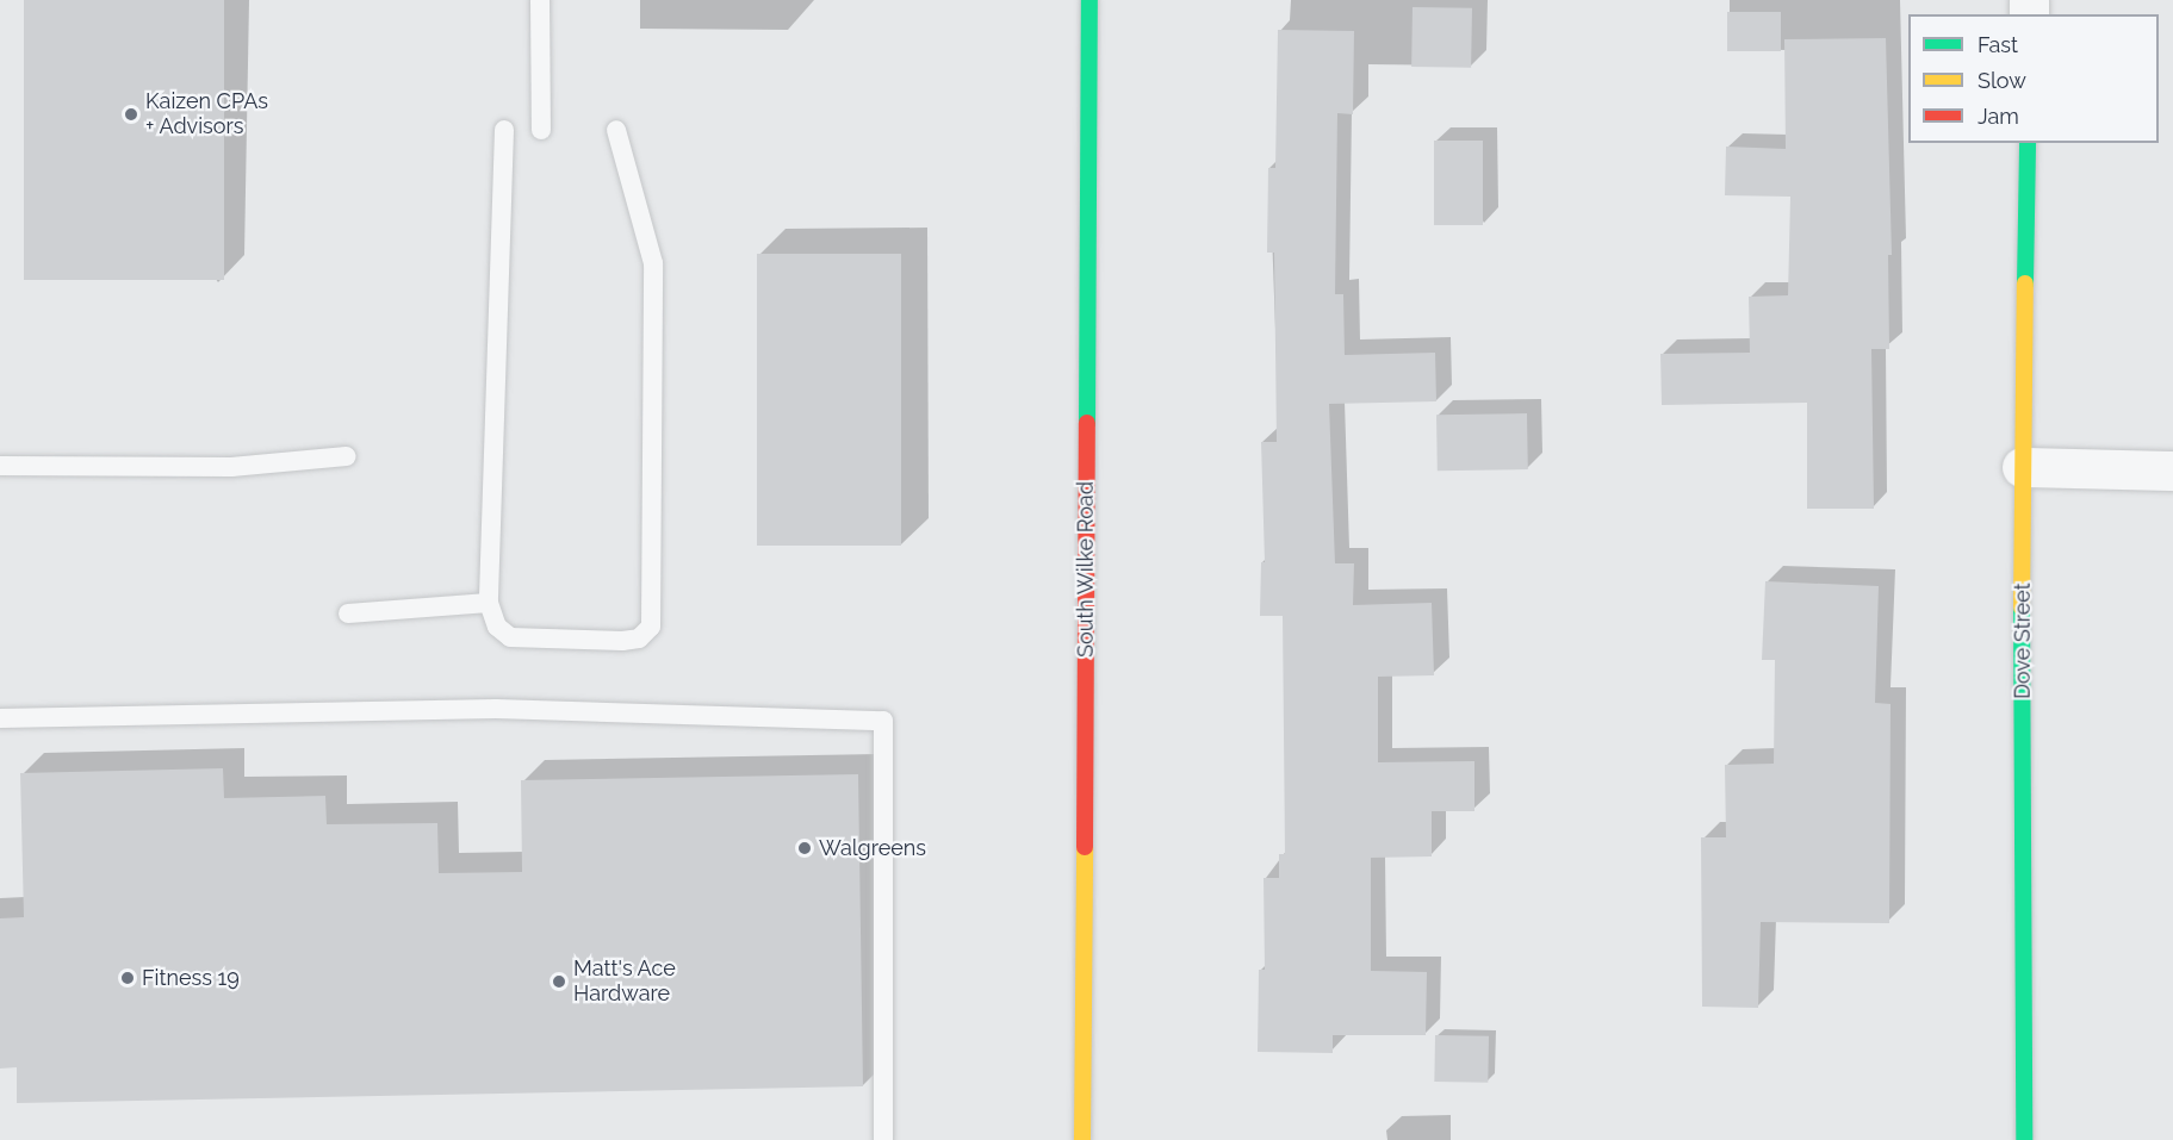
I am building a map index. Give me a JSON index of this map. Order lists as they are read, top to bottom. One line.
{"streets":{"main road":["South Wilke Road","Dove Street"]},"places":["Kaizen CPAs + Advisors","Walgreens","Fitness 19","Matt's Ace Hardware"],"legend":["Fast","Slow","Jam"]}
